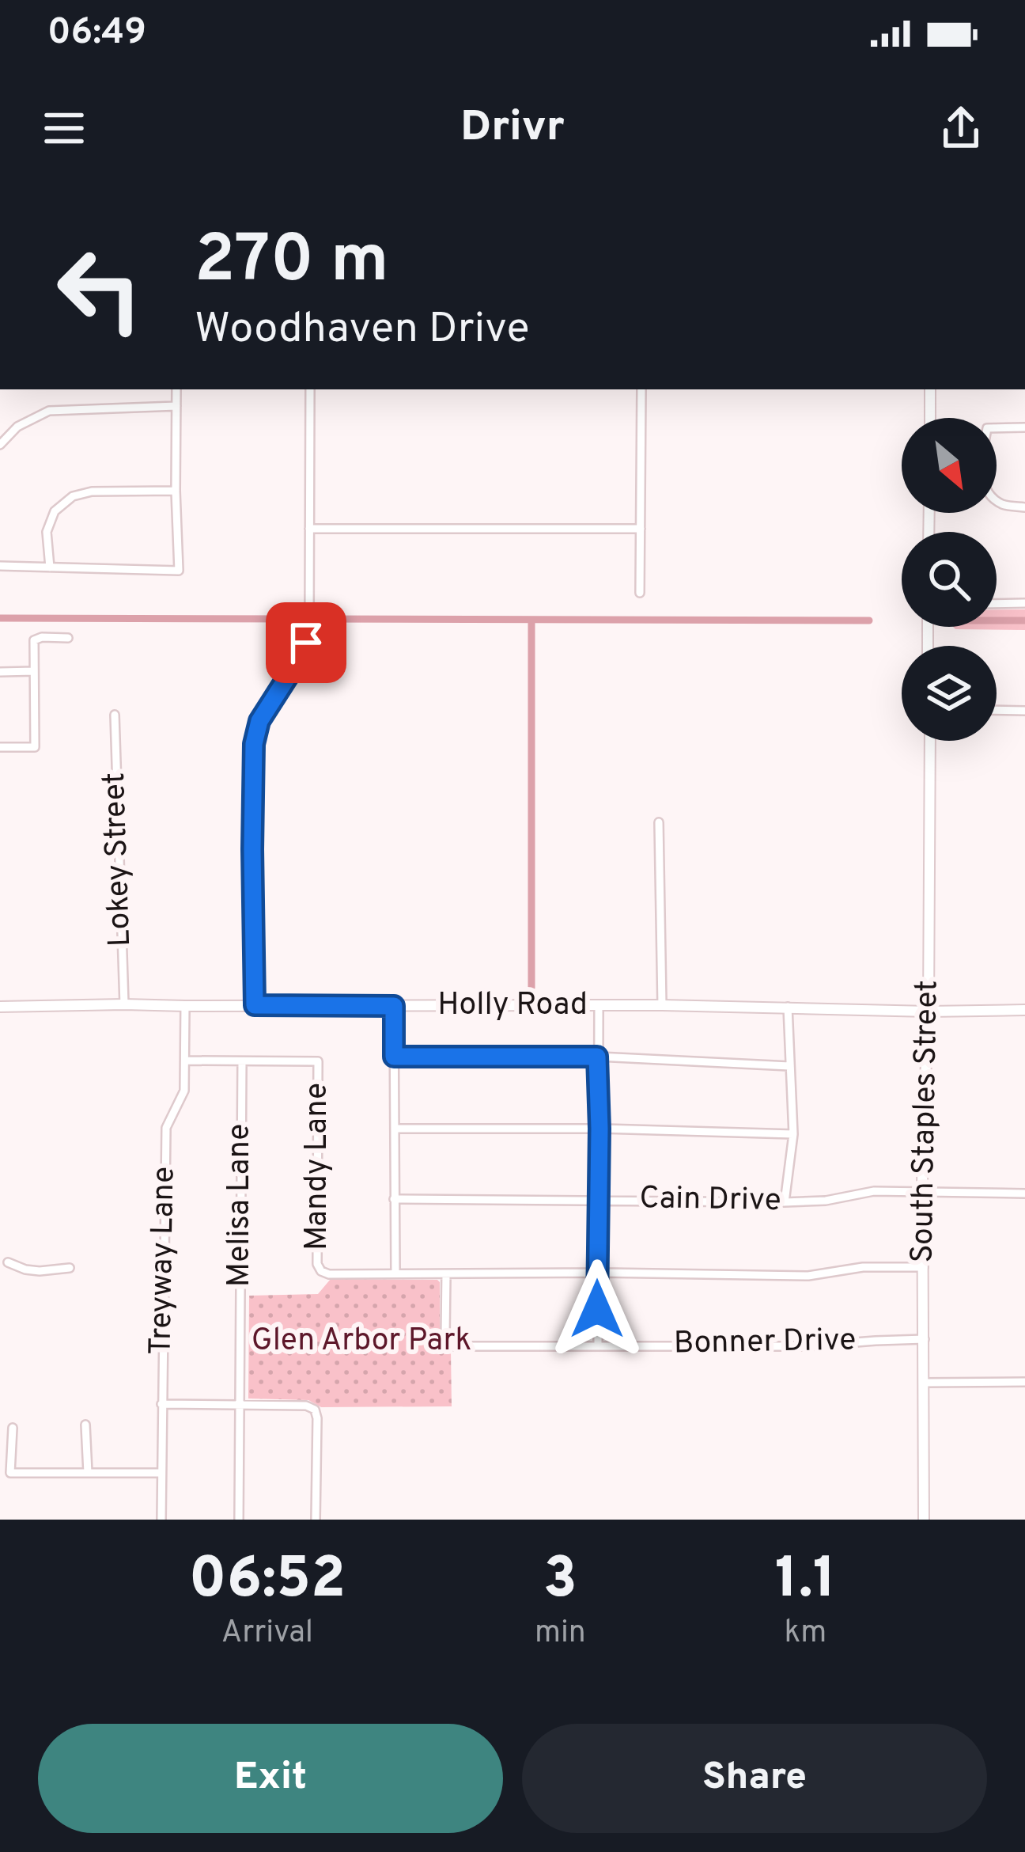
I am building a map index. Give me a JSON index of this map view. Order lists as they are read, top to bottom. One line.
{"streets":{"main road":["Holly Road","South Staples Street"],"street":["Lokey Street","Mandy Lane","Cain Drive","Melisa Lane","Treyway Lane","Bonner Drive"]},"crossings":[["Lokey Street","Holly Road"],["Holly Road","South Staples Street"],["Holly Road","Treyway Lane"],["South Staples Street","Cain Drive"],["South Staples Street","Bonner Drive"],["Mandy Lane","Melisa Lane"]],"parks":["Glen Arbor Park"],"north":"bottom right","page":{"status":"06:49","header":"Drivr","turn":["270 m","Woodhaven Drive"],"eta":["06:52","Arrival","3","min","1.1","km"],"buttons":["Exit","Share"]}}
